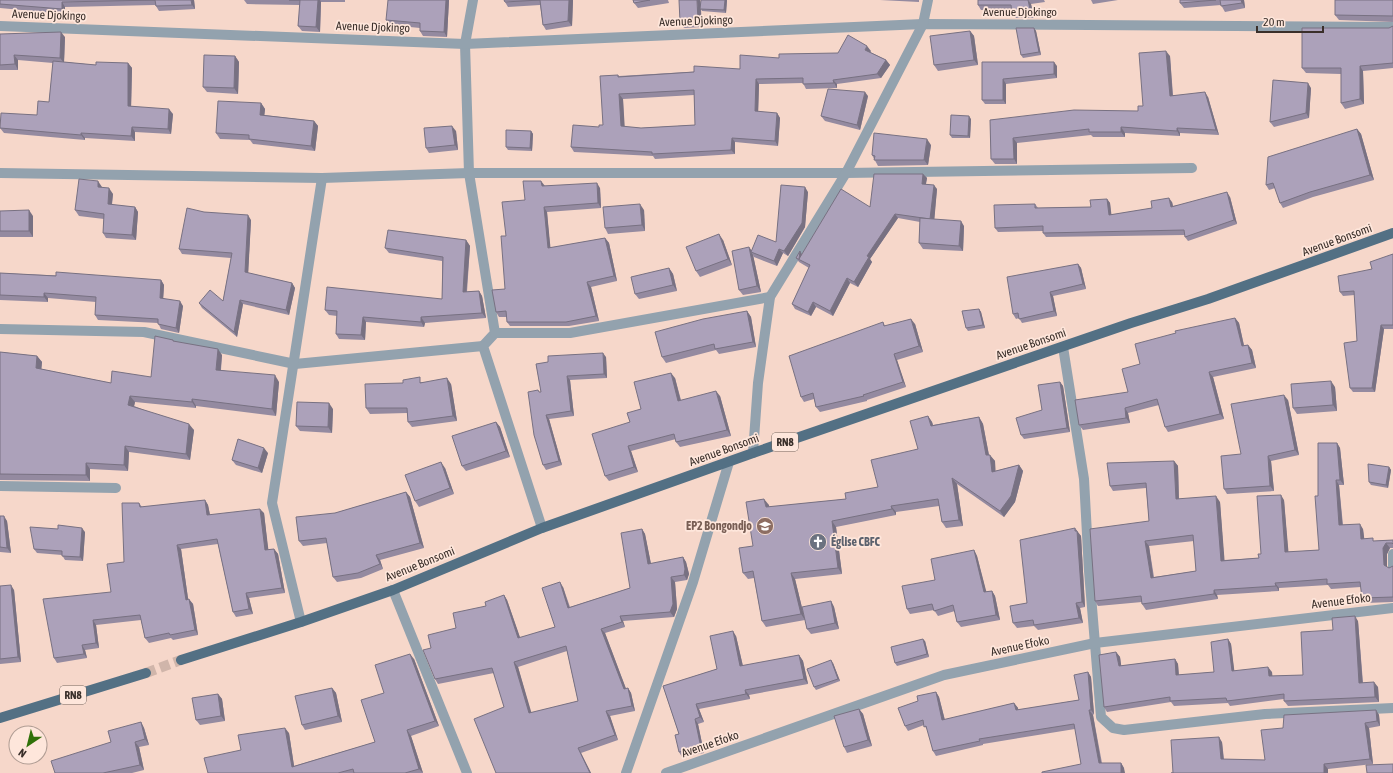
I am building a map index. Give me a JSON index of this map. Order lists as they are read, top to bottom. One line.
{"streets":{"main road":["Avenue Bonsomi","RN8"],"street":["Avenue Djokingo","Avenue Efoko"]},"places":{"school or university":["EP2 Bongondjo"],"church":["Église CBFC"]},"scale_bar":"20 m","north":"bottom left"}
